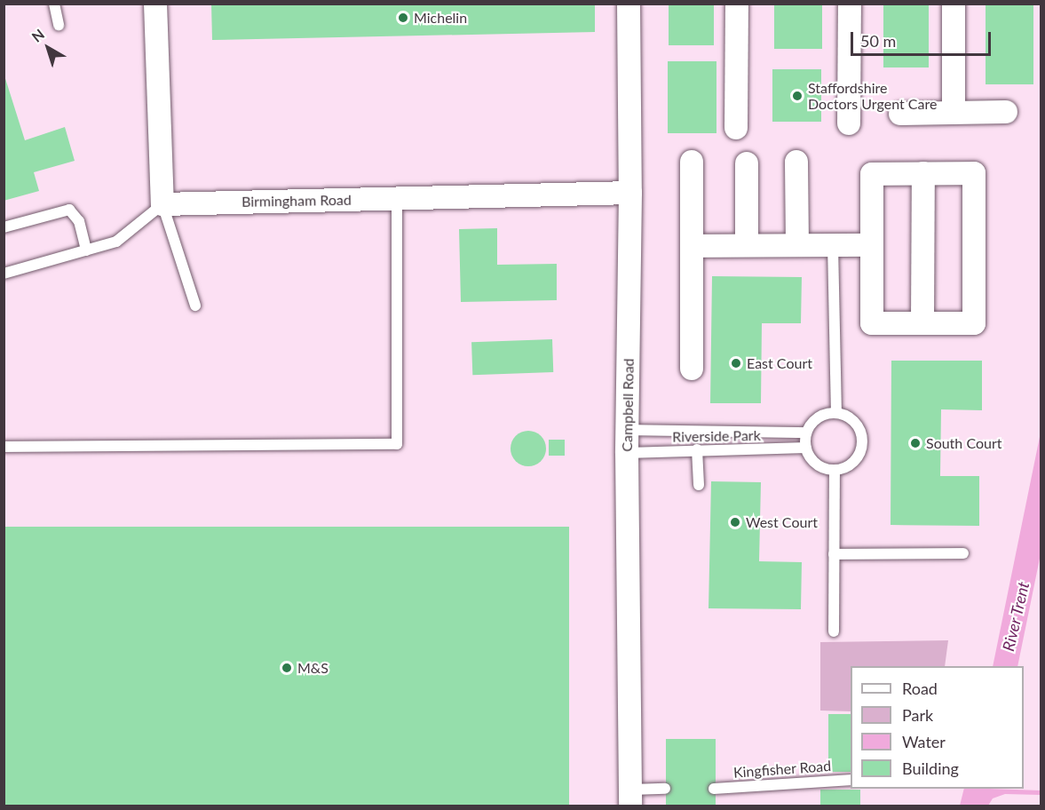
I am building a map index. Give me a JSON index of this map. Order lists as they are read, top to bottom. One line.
{"streets":{"street":["Birmingham Road","Campbell Road"],"lane":["Riverside Park","Kingfisher Road"]},"crossings":[["Birmingham Road","Campbell Road"],["Campbell Road","Riverside Park"]],"water":["River Trent"],"places":["Michelin","Staffordshire Doctors Urgent Care","East Court","South Court","West Court","M&S"],"legend":["Road","Park","Water","Building"],"scale_bar":"50 m","north":"top left"}
